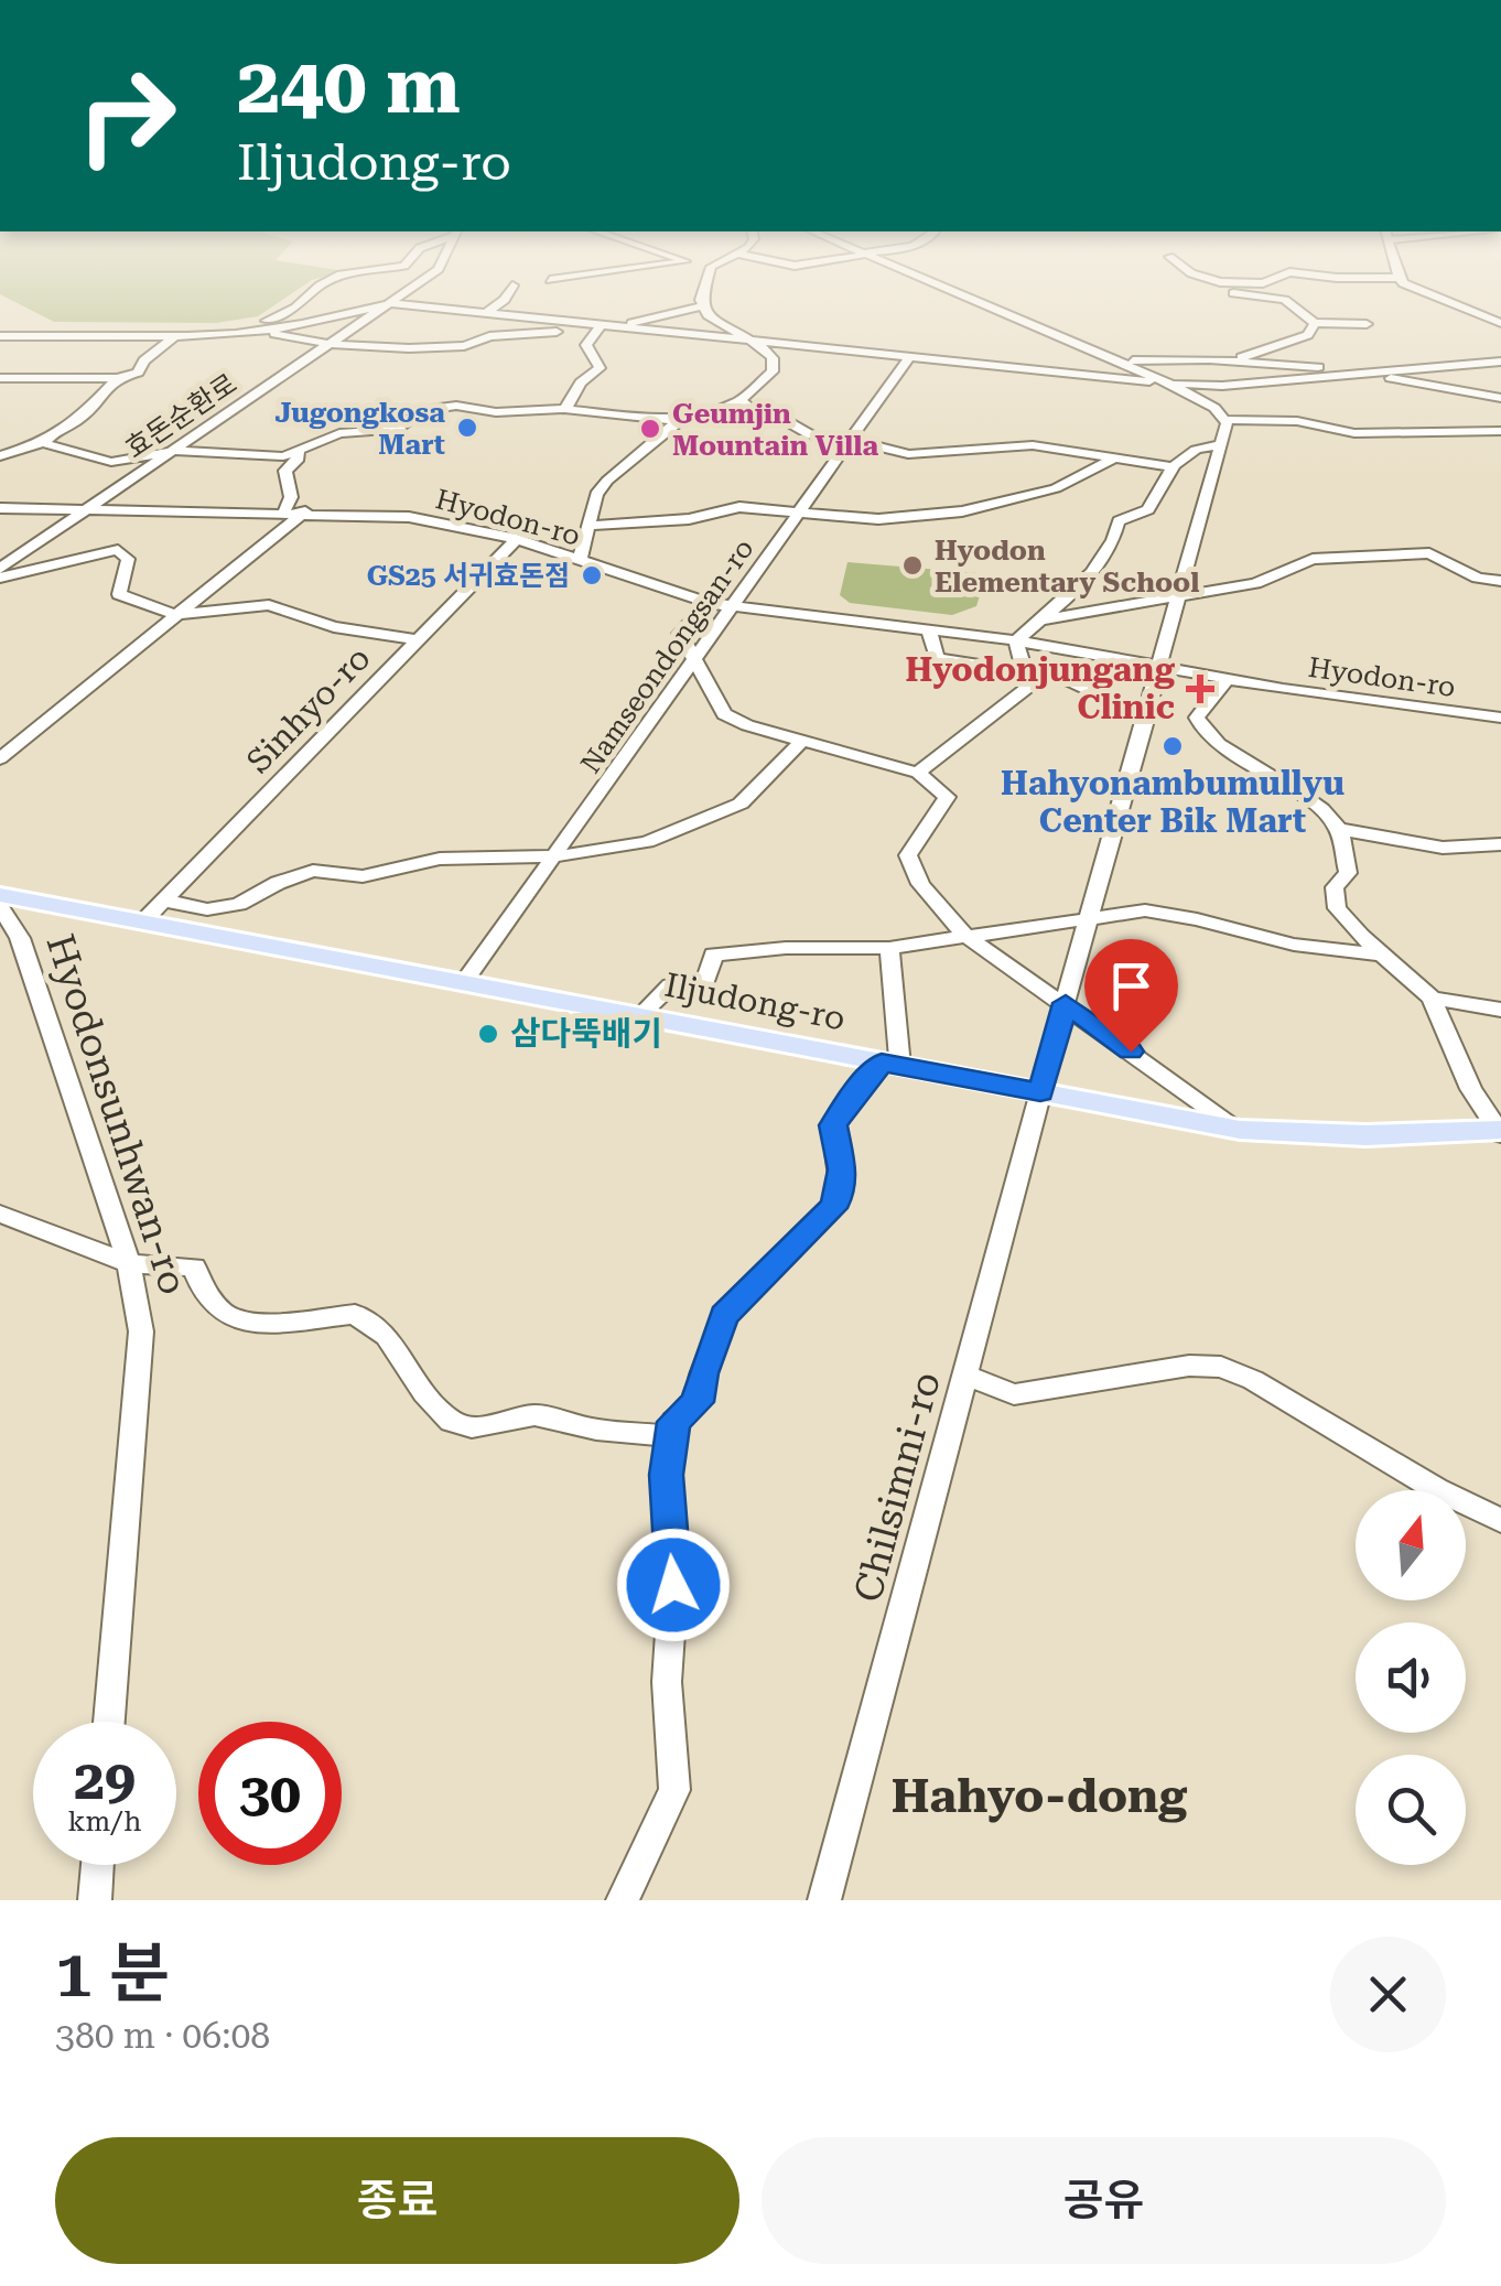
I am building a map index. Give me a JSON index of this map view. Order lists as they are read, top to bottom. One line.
{"streets":{"main road":["Iljudong-ro"],"street":["효돈순환로","Hyodon-ro","Namseondongsan-ro","Sinhyo-ro","Hyodonsunhwan-ro","Chilsimni-ro"]},"crossings":[["효돈순환로","Hyodon-ro"],["Hyodon-ro","Namseondongsan-ro"],["Hyodon-ro","Sinhyo-ro"],["Hyodon-ro","Chilsimni-ro"],["Namseondongsan-ro","Iljudong-ro"],["Sinhyo-ro","Iljudong-ro"],["Iljudong-ro","Chilsimni-ro"]],"districts":["Hahyo-dong"],"places":{"other":["Jugongkosa Mart","Geumjin Mountain Villa","Hyodon Elementary School","GS25 서귀효돈점","Hahyonambumullyu Center Bik Mart","삼다뚝배기"],"health":["Hyodonjungang Clinic"]},"north":"top","page":{"turn":["240 m","Iljudong-ro"],"speed":"29 km/h","limit":"30","heading":["1 분","380 m · 06:08"],"buttons":["종료","공유"]}}
